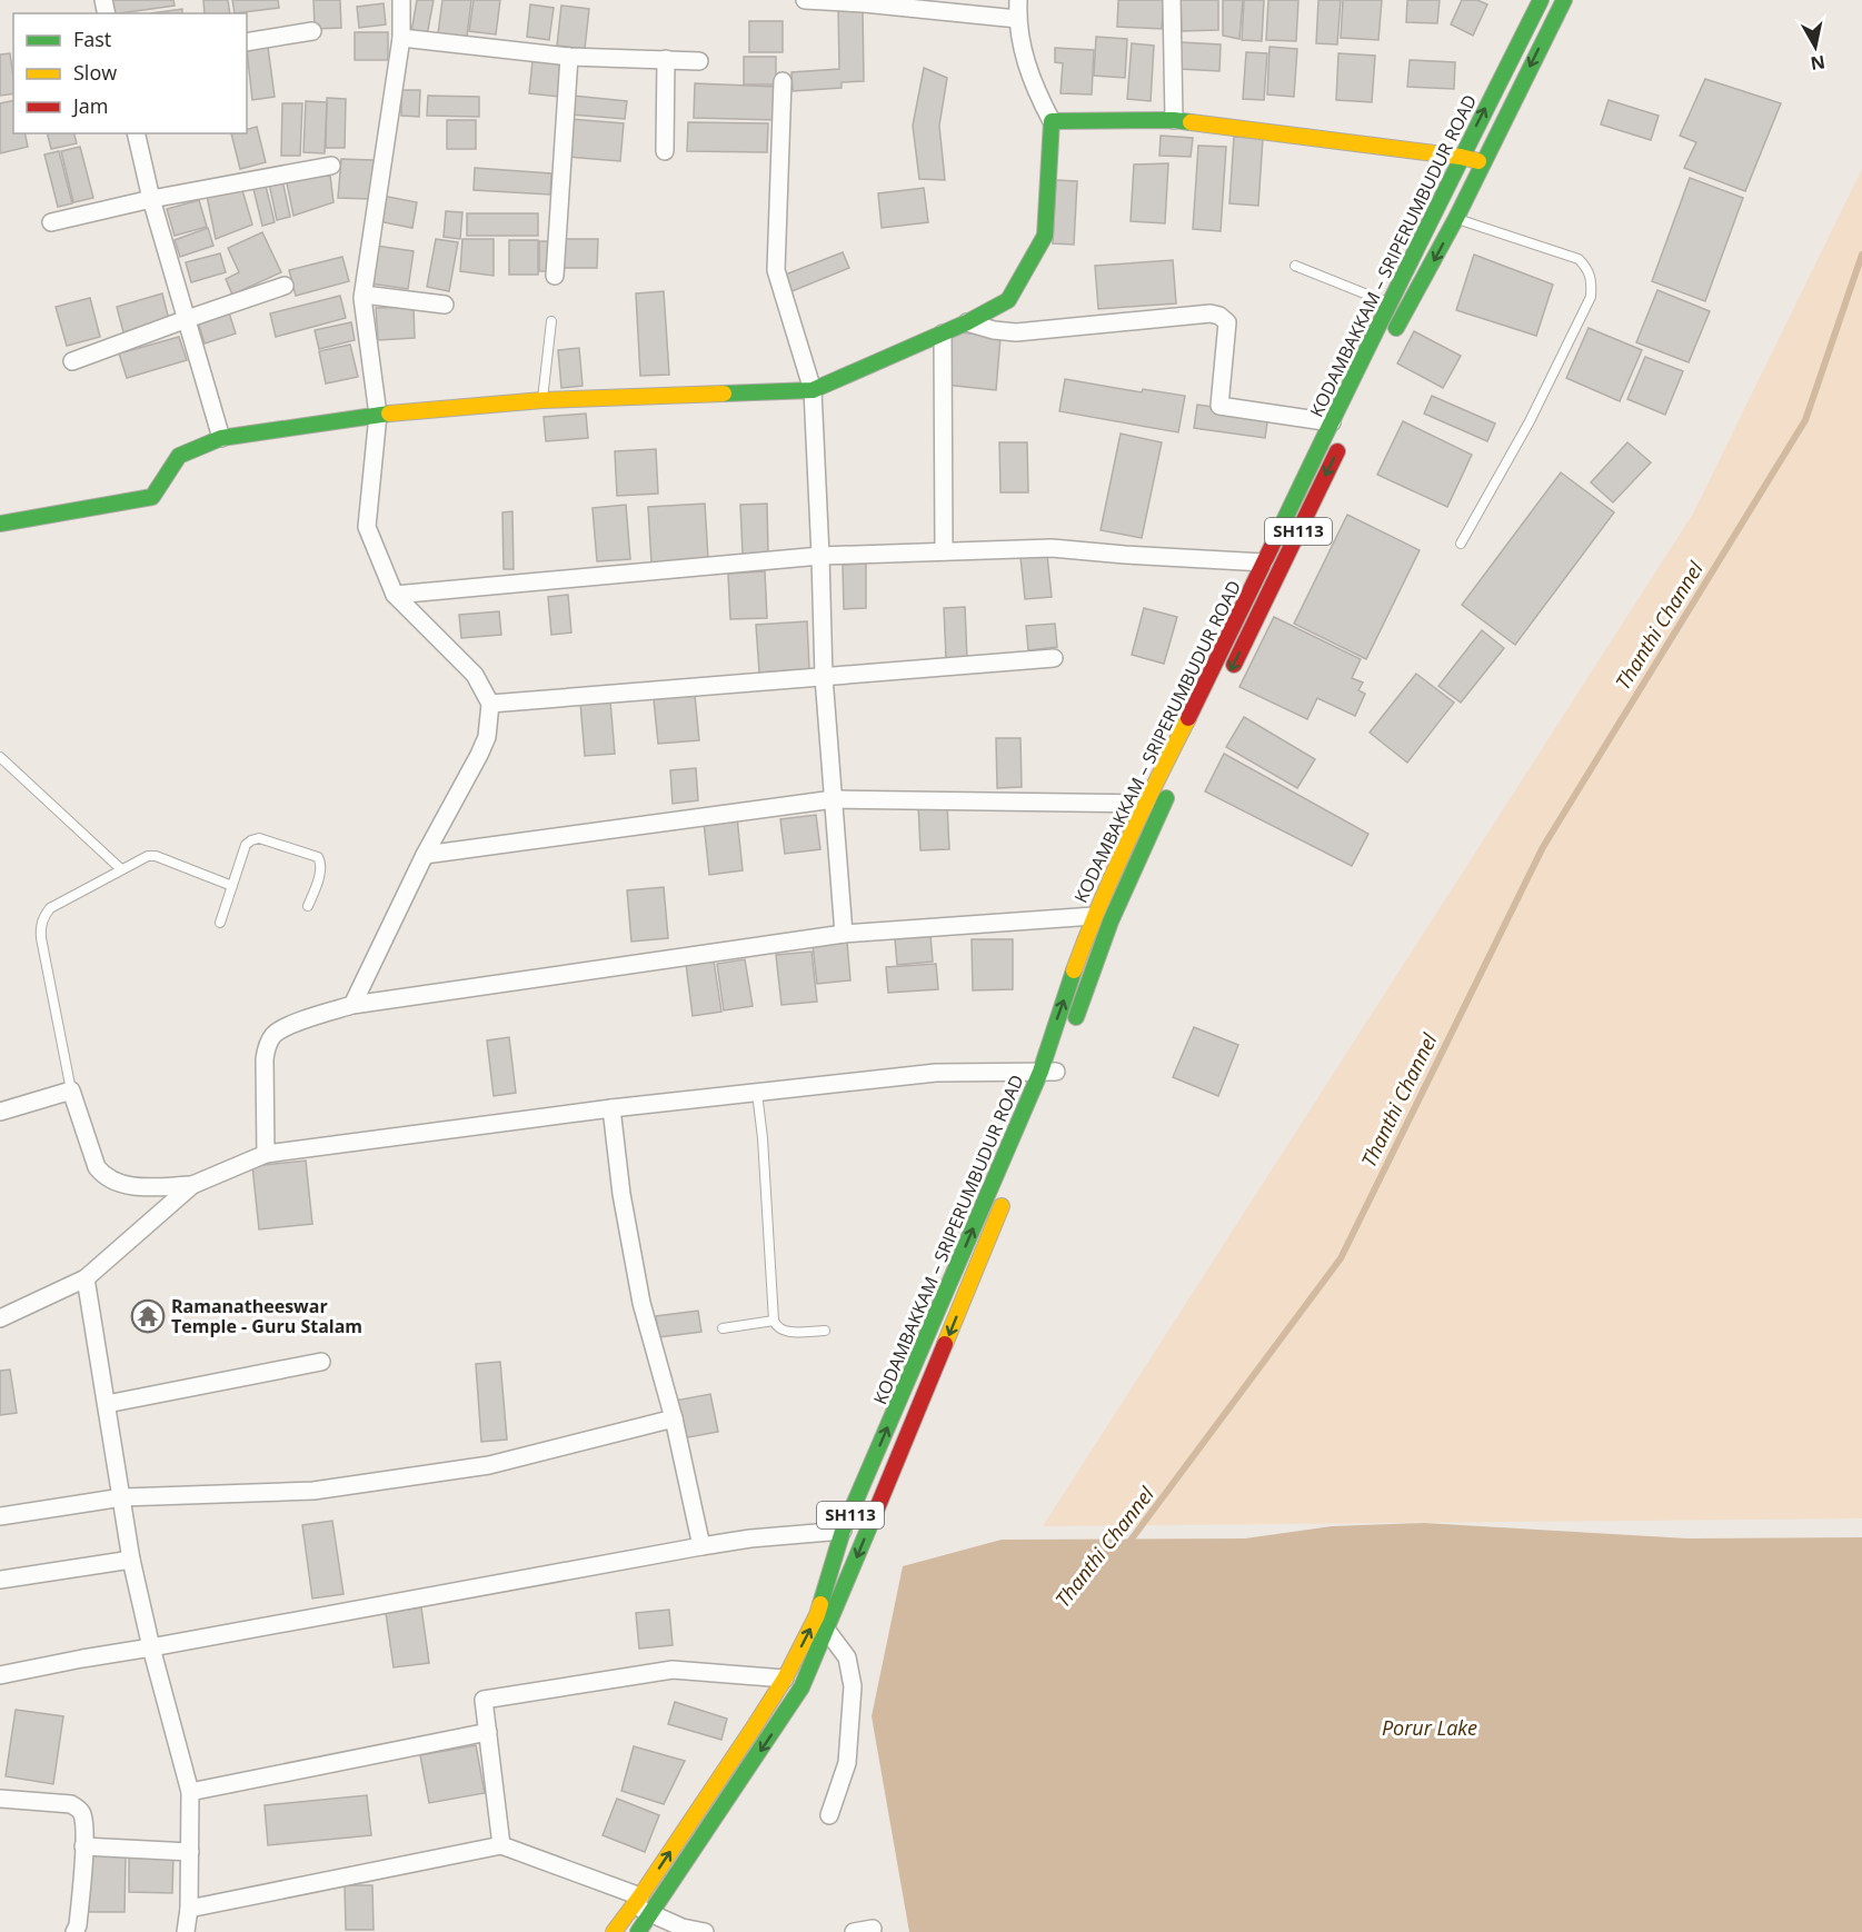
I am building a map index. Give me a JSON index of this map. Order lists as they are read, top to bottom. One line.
{"streets":{"main road":["KODAMBAKKAM – SRIPERUMBUDUR ROAD","SH113"]},"crossings":[["KODAMBAKKAM – SRIPERUMBUDUR ROAD","SH113"]],"water":["Thanthi Channel","Porur Lake"],"places":{"temple":["Ramanatheeswar Temple - Guru Stalam"]},"legend":["Fast","Slow","Jam"],"north":"bottom"}
